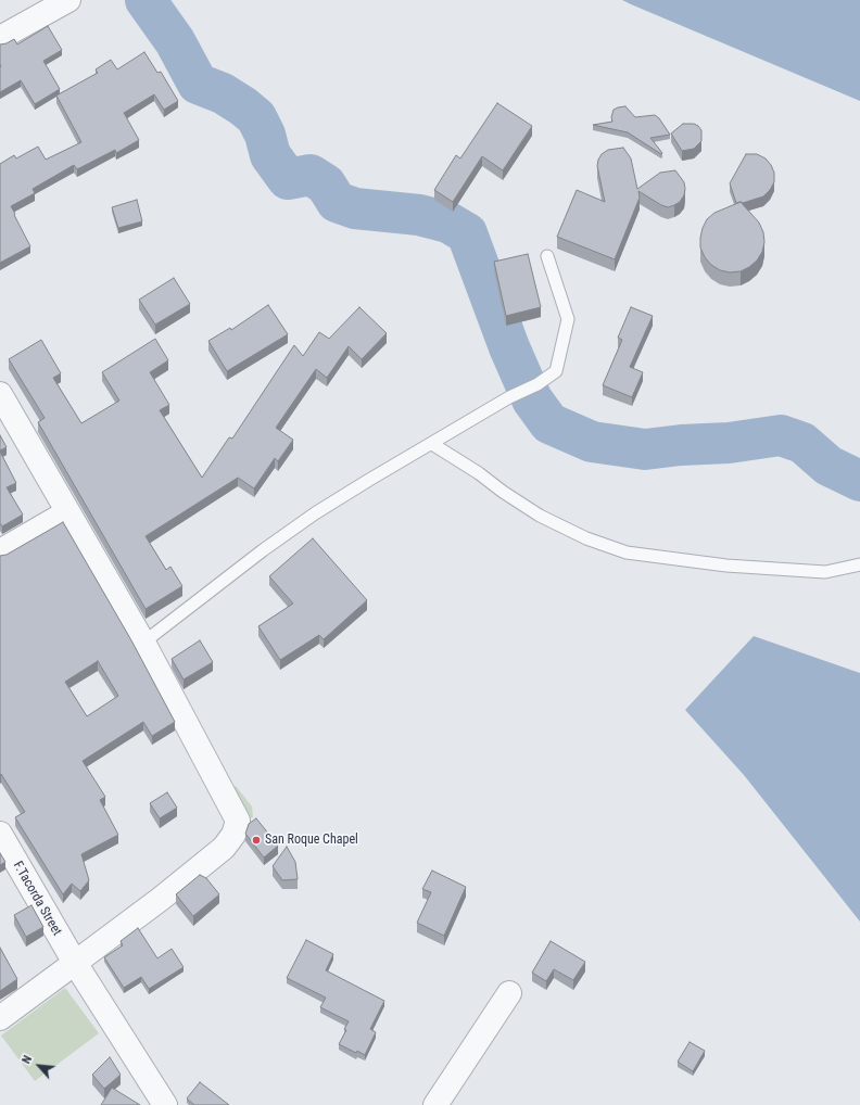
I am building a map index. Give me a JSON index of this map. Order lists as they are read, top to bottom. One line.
{"streets":{"street":["F.Tacorda Street"]},"places":["San Roque Chapel"],"north":"top left"}
